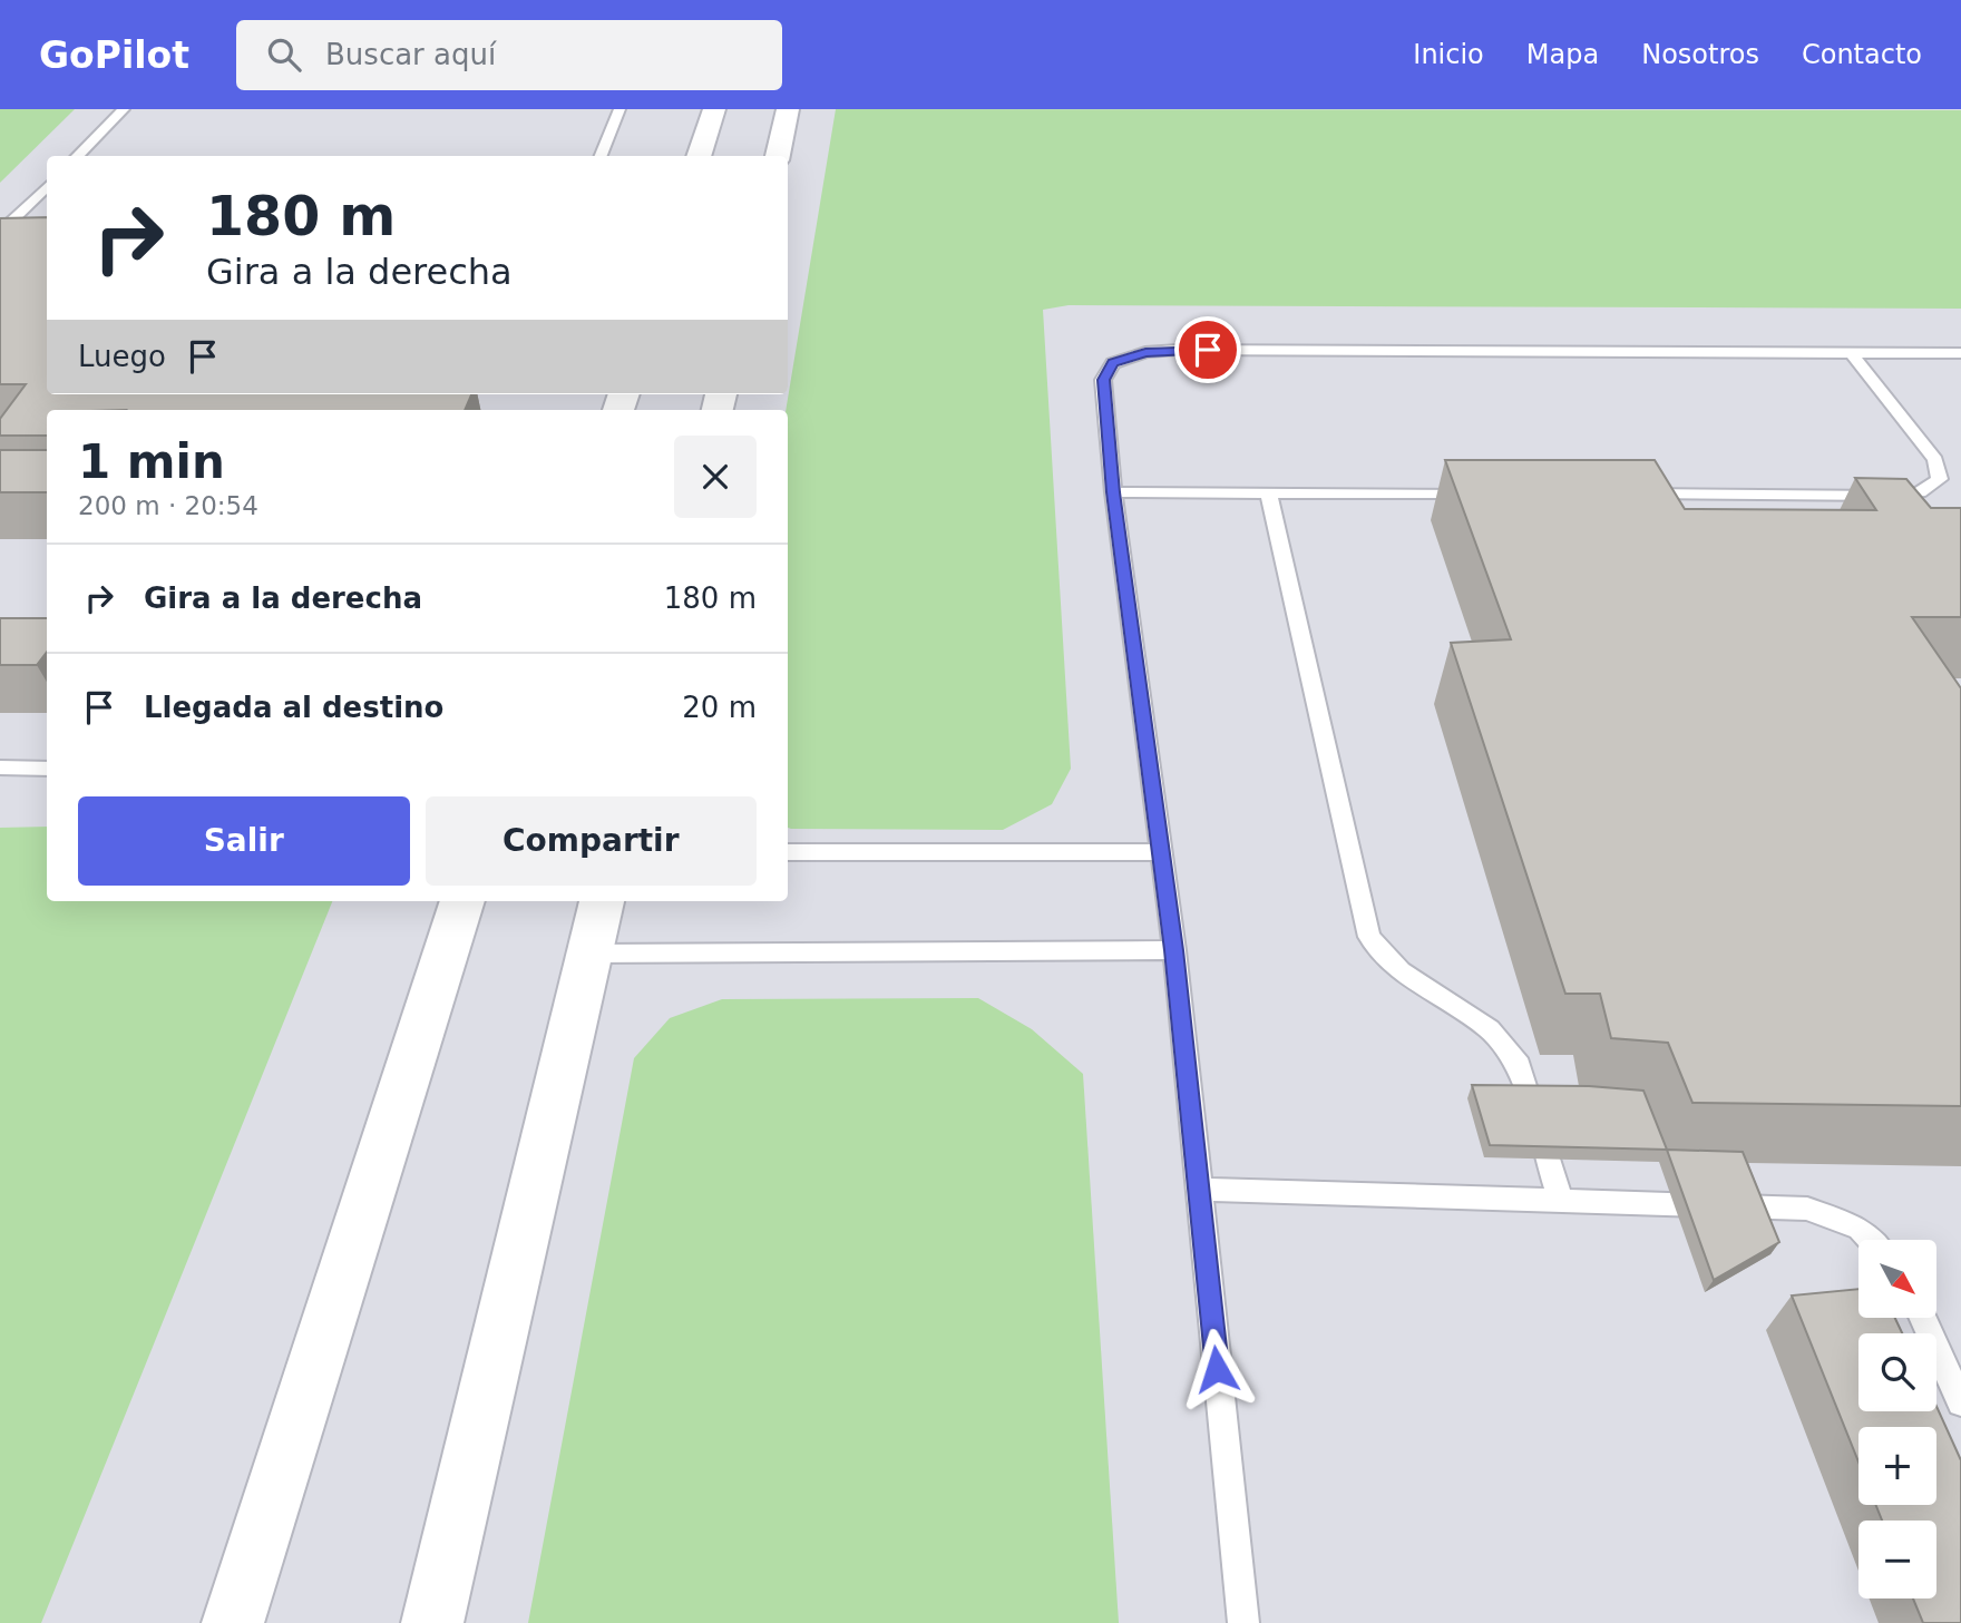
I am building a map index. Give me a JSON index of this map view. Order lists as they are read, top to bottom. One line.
{"north":"bottom right","page":{"header":"GoPilot","search":"Buscar aquí","nav":["Inicio","Mapa","Nosotros","Contacto"],"turn":["180 m","Gira a la derecha"],"then":"Luego","heading":["1 min","200 m · 20:54"],"list":[{"name":"Gira a la derecha","value":"180 m"},{"name":"Llegada al destino","value":"20 m"}],"buttons":["Salir","Compartir"],"map_buttons":["+","−"]}}
